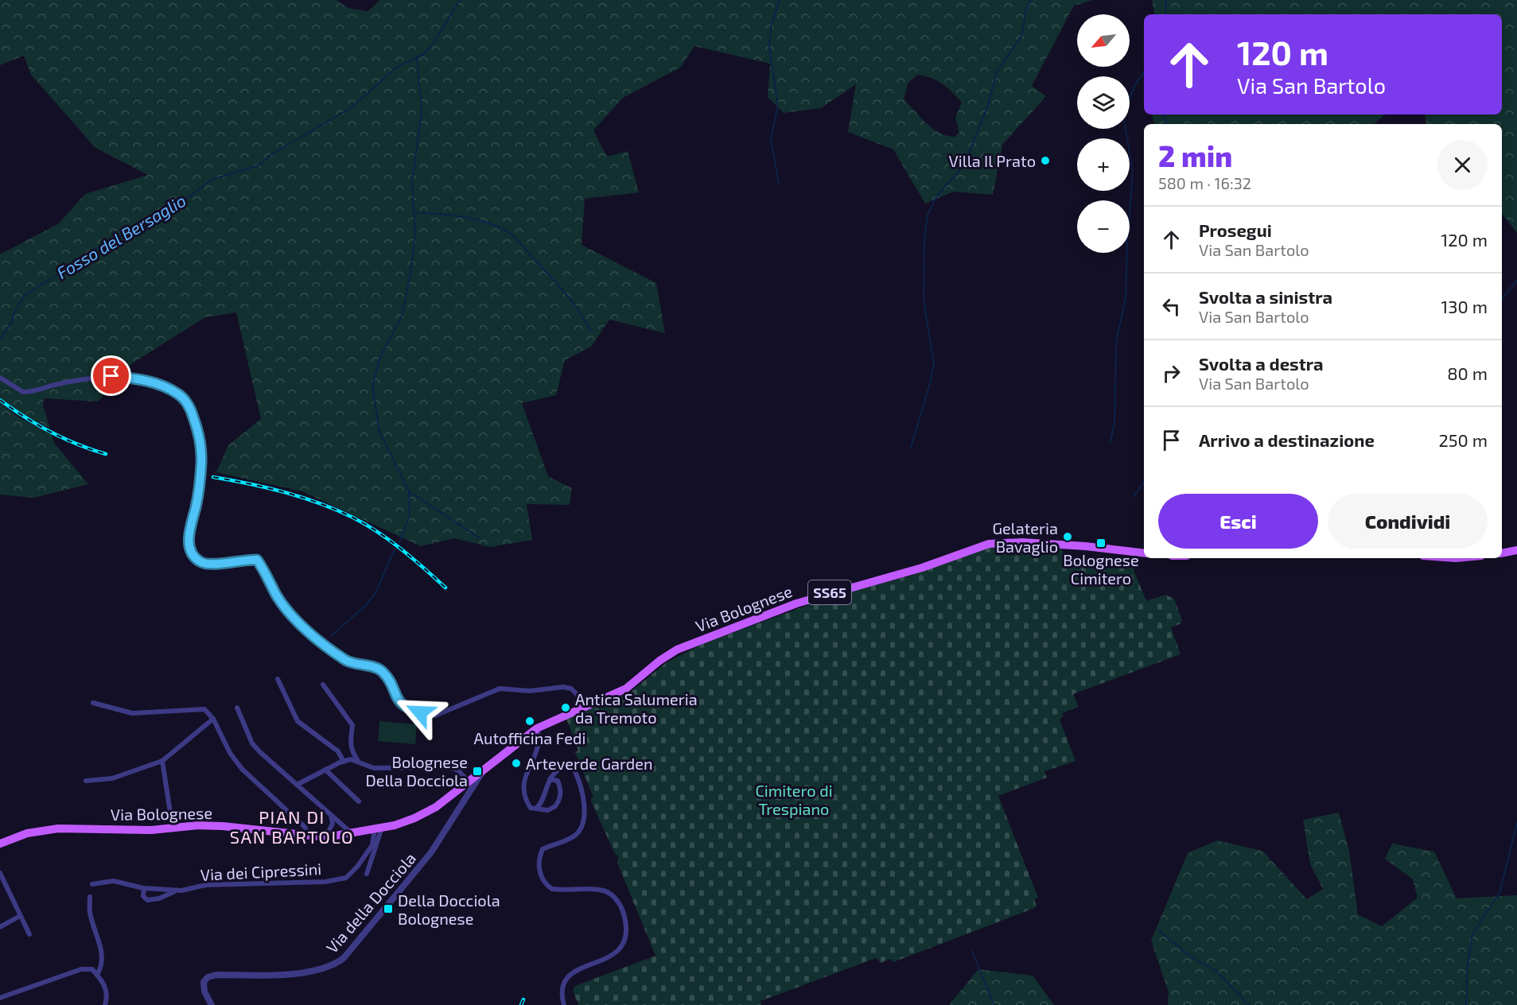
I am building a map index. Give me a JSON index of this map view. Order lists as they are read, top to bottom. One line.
{"streets":{"main road":["SS65","Via Bolognese"],"street":["Via dei Cipressini","Via della Docciola"]},"crossings":[["Via Bolognese","Via dei Cipressini"],["Via Bolognese","Via della Docciola"]],"districts":["PIAN DI SAN BARTOLO"],"water":["Fosso del Bersaglio"],"parks":["Cimitero di Trespiano"],"places":{"other":["Villa Il Prato","Gelateria Bavaglio","Antica Salumeria da Tremoto","Autofficina Fedi","Arteverde Garden"],"transit":["Bolognese Cimitero","Bolognese Della Docciola","Della Docciola Bolognese"]},"north":"bottom left","page":{"map_buttons":["+","−"],"turn":["120 m","Via San Bartolo"],"heading":["2 min","580 m · 16:32"],"list":[{"name":"Prosegui","note":"Via San Bartolo","value":"120 m"},{"name":"Svolta a sinistra","note":"Via San Bartolo","value":"130 m"},{"name":"Svolta a destra","note":"Via San Bartolo","value":"80 m"},{"name":"Arrivo a destinazione","value":"250 m"}],"buttons":["Esci","Condividi"]}}
